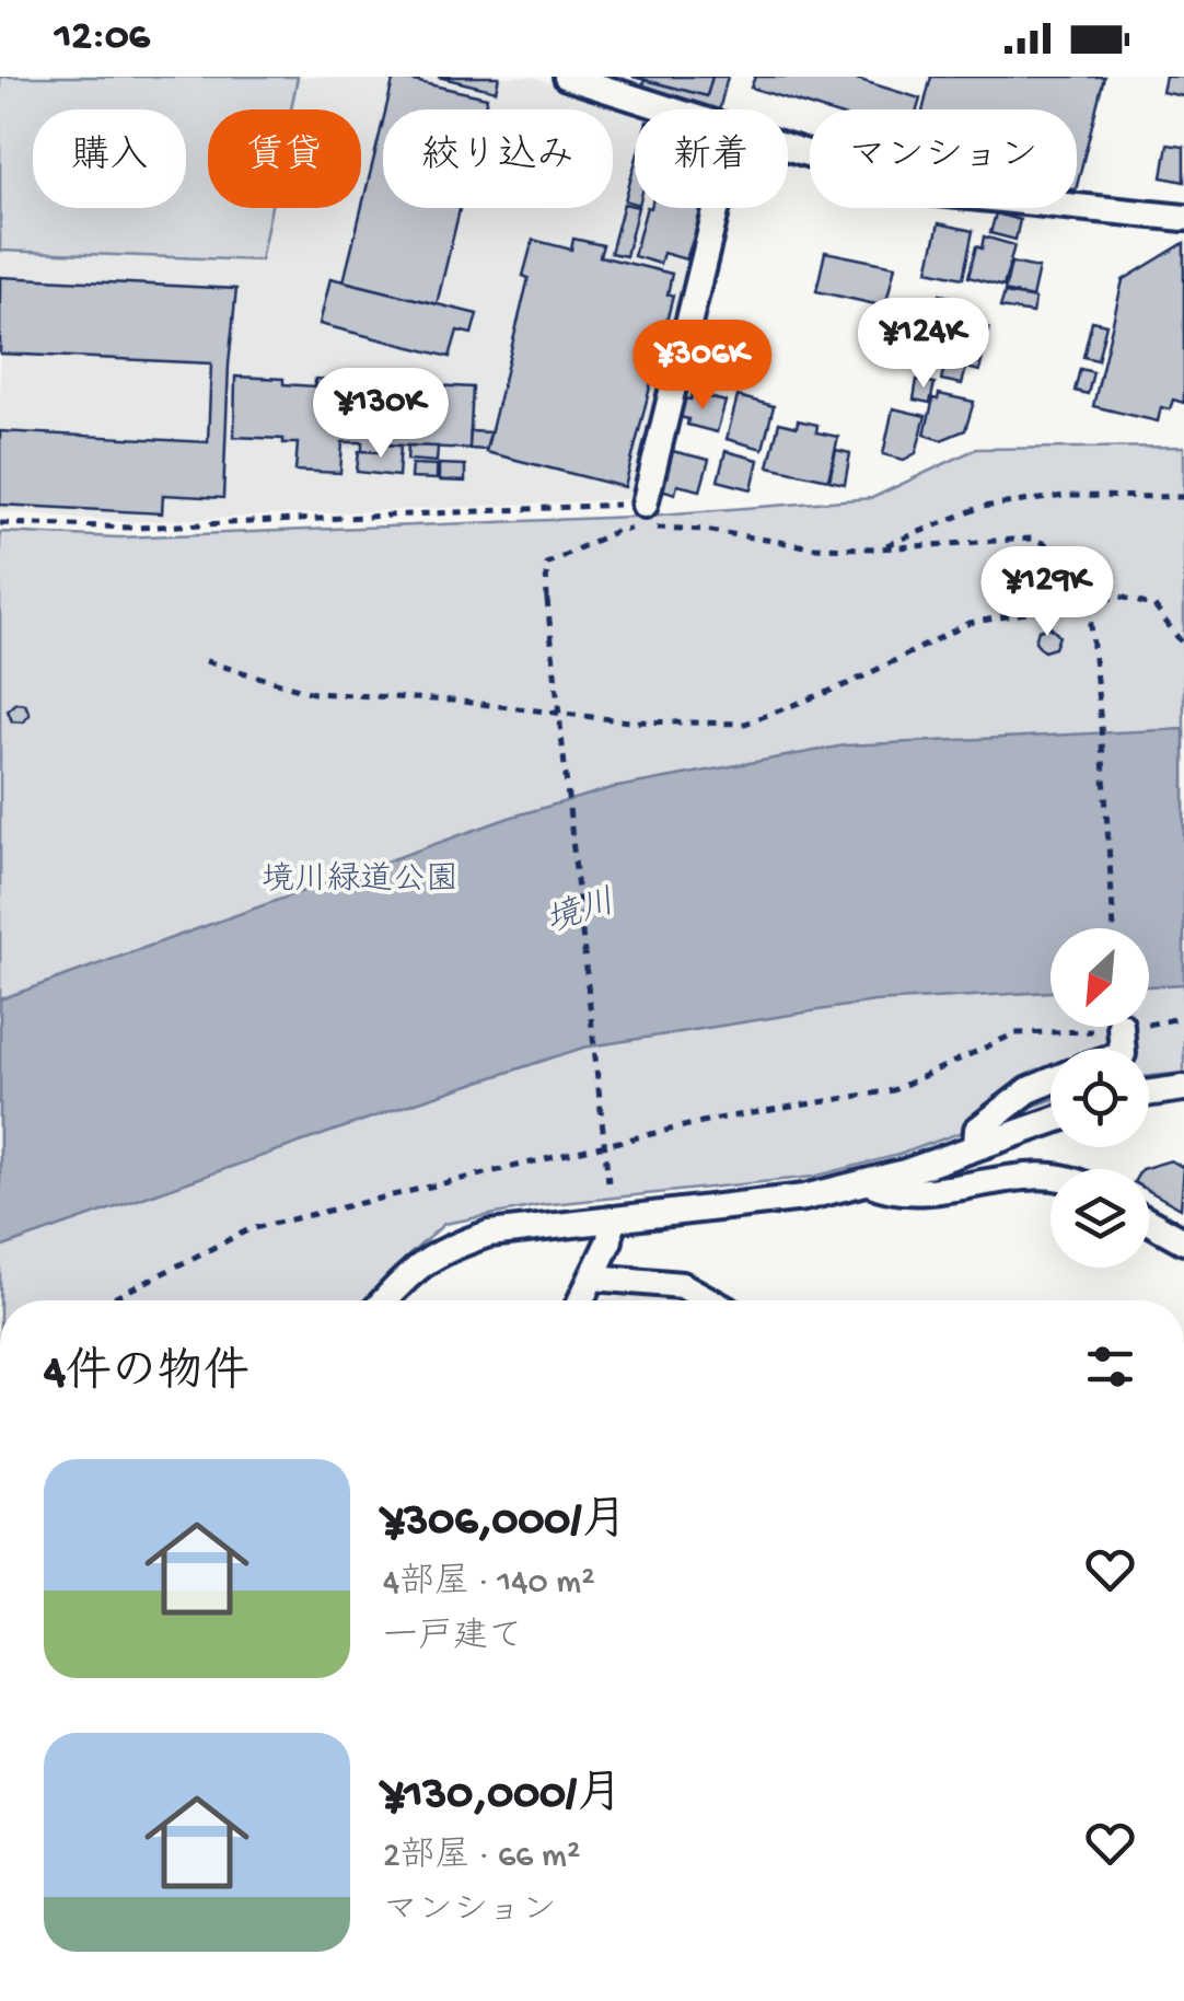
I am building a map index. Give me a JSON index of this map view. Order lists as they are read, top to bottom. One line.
{"water":["境川"],"parks":["境川緑道公園"],"north":"bottom left","page":{"status":"12:06","chip":["購入","賃貸","絞り込み","新着","マンション"],"price":["¥124K","¥306K","¥130K","¥129K"],"heading":"4件の物件","list":[{"name":"¥306,000/月","note":"4部屋 · 140 m² · 一戸建て"},{"name":"¥130,000/月","note":"2部屋 · 66 m² · マンション"}]}}
